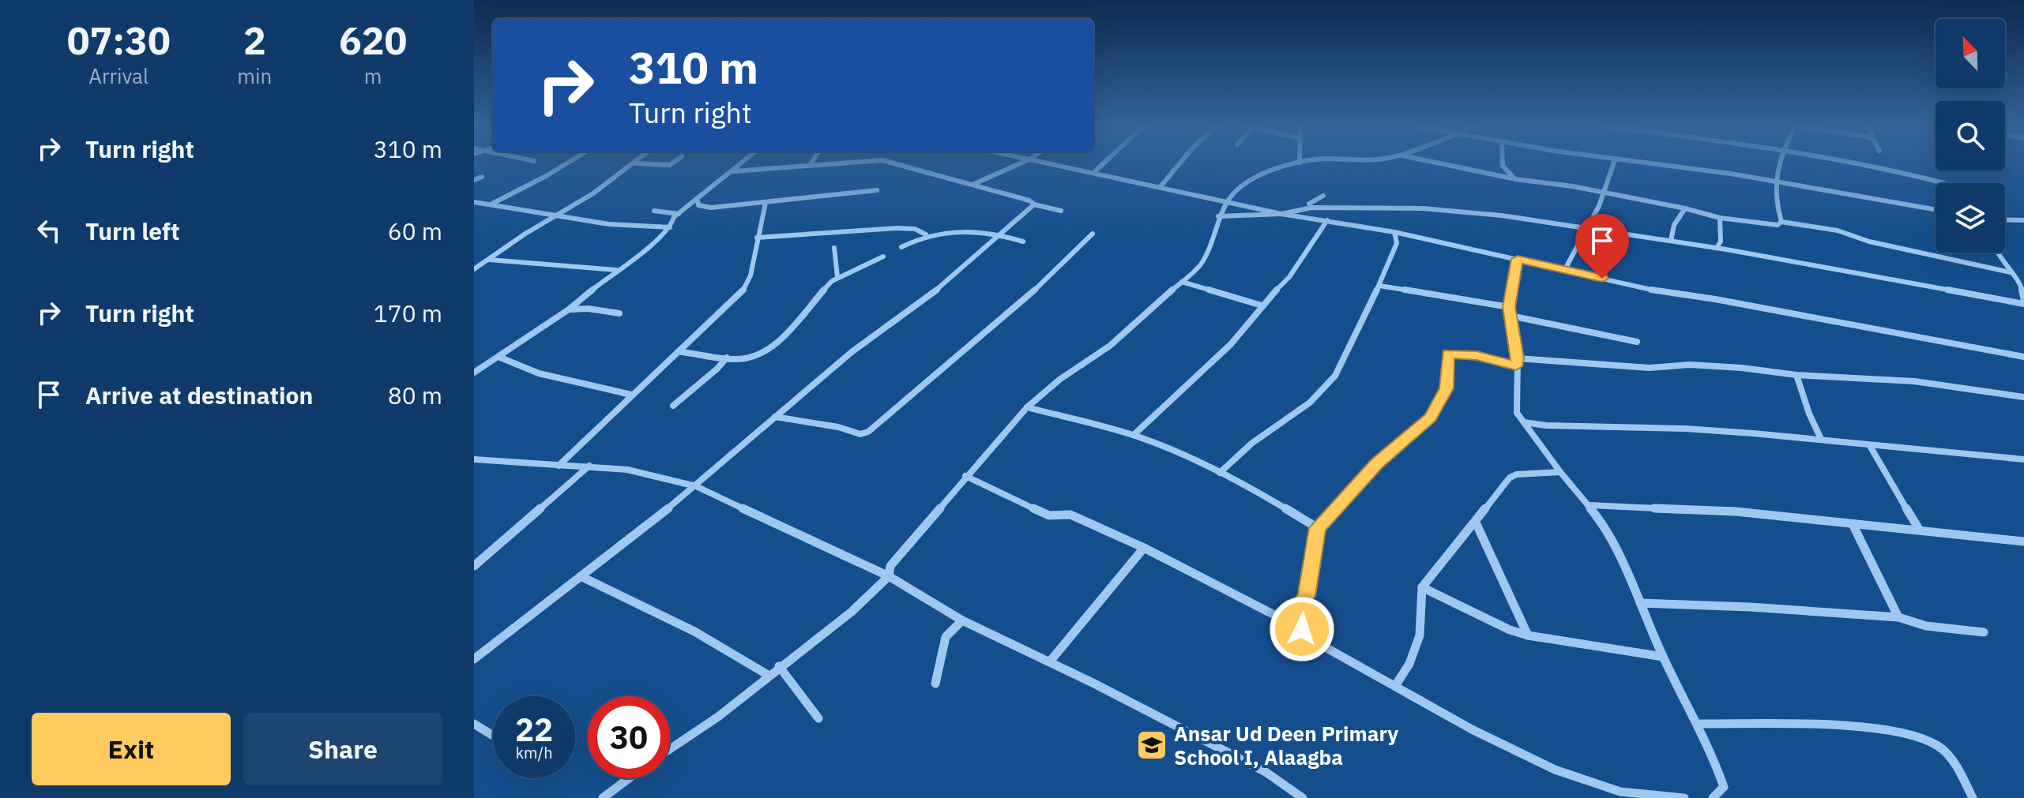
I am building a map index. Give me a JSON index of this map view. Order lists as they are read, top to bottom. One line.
{"places":{"school or university":["Ansar Ud Deen Primary School I, Alaagba"]},"north":"top left","page":{"eta":["07:30","Arrival","2","min","620","m"],"turn":["310 m","Turn right"],"list":[{"name":"Turn right","value":"310 m"},{"name":"Turn left","value":"60 m"},{"name":"Turn right","value":"170 m"},{"name":"Arrive at destination","value":"80 m"}],"speed":"22 km/h","limit":"30","buttons":["Exit","Share"]}}
